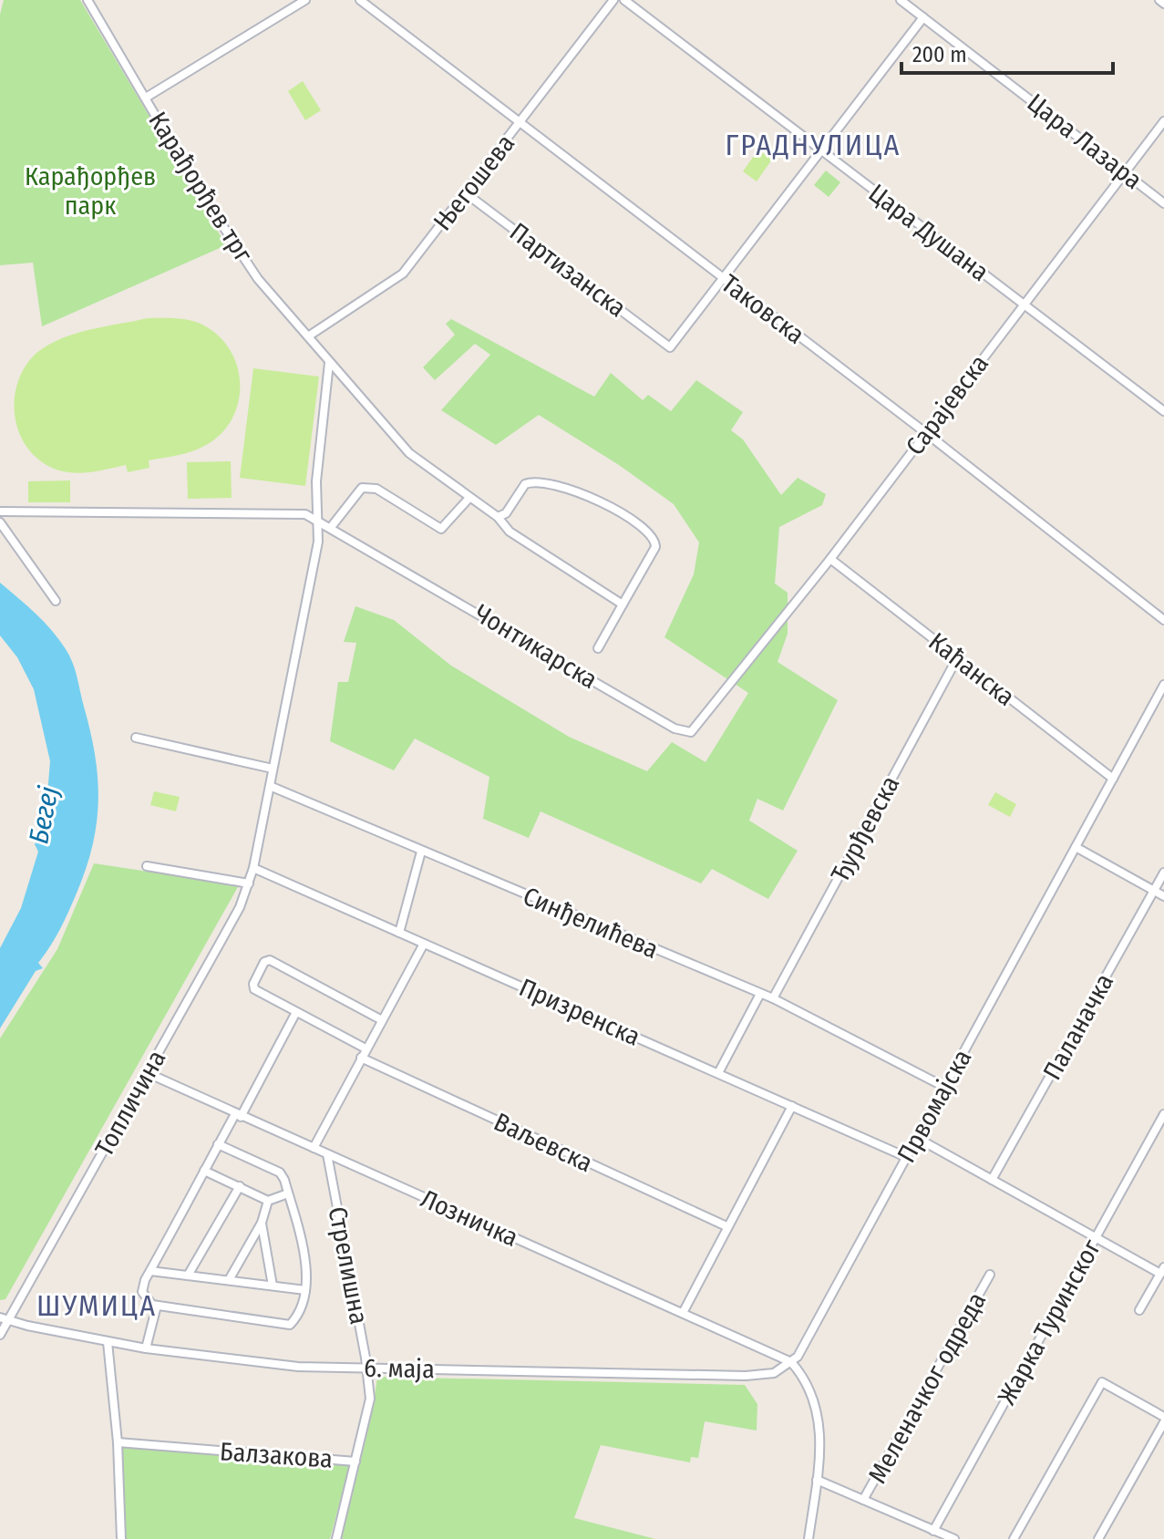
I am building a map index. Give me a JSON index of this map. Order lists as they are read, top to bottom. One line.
{"streets":{"street":["Цара Лазара","Његошева","Карађорђев трг","Цара Душана","Партизанска","Таковска","Сарајевска","Чонтикарска","Каћанска","Ђурђевска","Синђелићева","Призренска","Паланачка","Топличина","Првомајска","Ваљевска","Лозничка","Стрелишна","Жарка Туринског","6. маја","Меленачког одреда","Балзакова"]},"crossings":[["Цара Лазара","Сарајевска"],["Његошева","Карађорђев трг"],["Његошева","Партизанска"],["Његошева","Таковска"],["Цара Душана","Сарајевска"],["Партизанска","Таковска"],["Таковска","Сарајевска"],["Сарајевска","Чонтикарска"],["Сарајевска","Каћанска"],["Каћанска","Ђурђевска"],["Каћанска","Првомајска"],["Ђурђевска","Синђелићева"],["Синђелићева","Топличина"],["Синђелићева","Првомајска"],["Призренска","Топличина"],["Призренска","Првомајска"],["Топличина","Лозничка"],["Топличина","6. маја"],["Првомајска","Лозничка"],["Првомајска","6. маја"],["Лозничка","Стрелишна"],["Лозничка","6. маја"],["Стрелишна","6. маја"],["Стрелишна","Балзакова"]],"districts":["ГРАДНУЛИЦА","ШУМИЦА"],"water":["Бегеј"],"parks":["Карађорђев парк"],"scale_bar":"200 m"}
